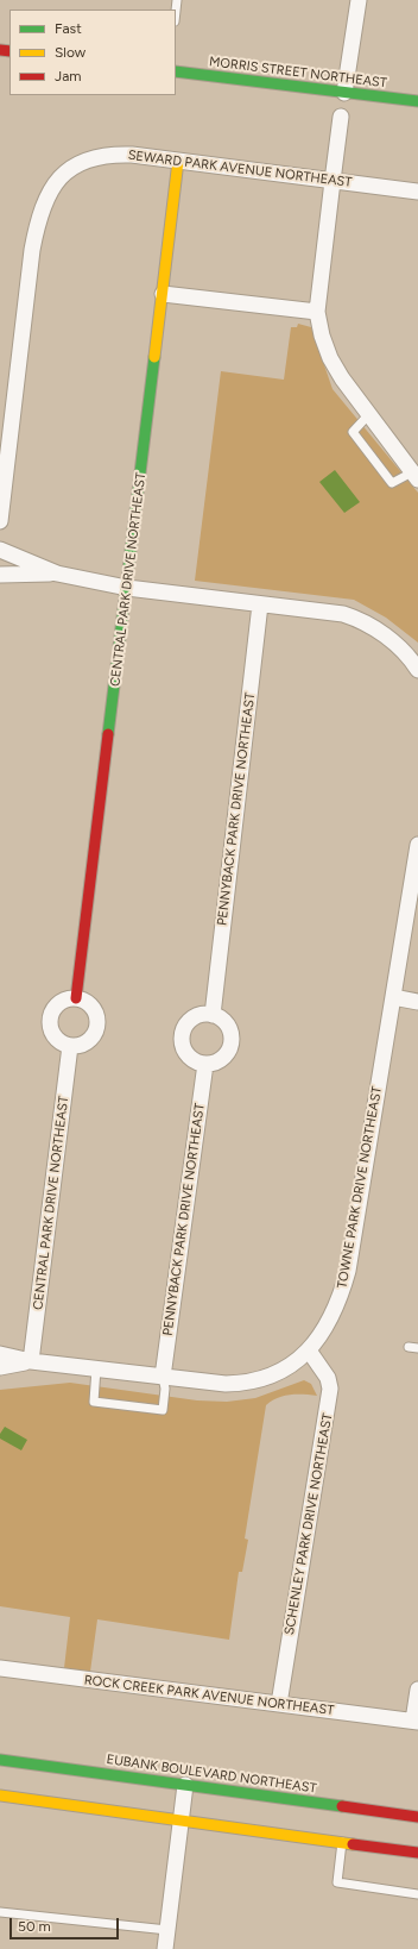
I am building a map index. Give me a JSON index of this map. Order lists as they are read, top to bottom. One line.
{"streets":{"street":["MORRIS STREET NORTHEAST","SEWARD PARK AVENUE NORTHEAST","CENTRAL PARK DRIVE NORTHEAST","PENNYBACK PARK DRIVE NORTHEAST","TOWNE PARK DRIVE NORTHEAST","SCHENLEY PARK DRIVE NORTHEAST","ROCK CREEK PARK AVENUE NORTHEAST","EUBANK BOULEVARD NORTHEAST"]},"crossings":[["SEWARD PARK AVENUE NORTHEAST","CENTRAL PARK DRIVE NORTHEAST"],["CENTRAL PARK DRIVE NORTHEAST","TOWNE PARK DRIVE NORTHEAST"],["PENNYBACK PARK DRIVE NORTHEAST","TOWNE PARK DRIVE NORTHEAST"],["TOWNE PARK DRIVE NORTHEAST","SCHENLEY PARK DRIVE NORTHEAST"],["SCHENLEY PARK DRIVE NORTHEAST","ROCK CREEK PARK AVENUE NORTHEAST"]],"legend":["Fast","Slow","Jam"],"scale_bar":"50 m"}
